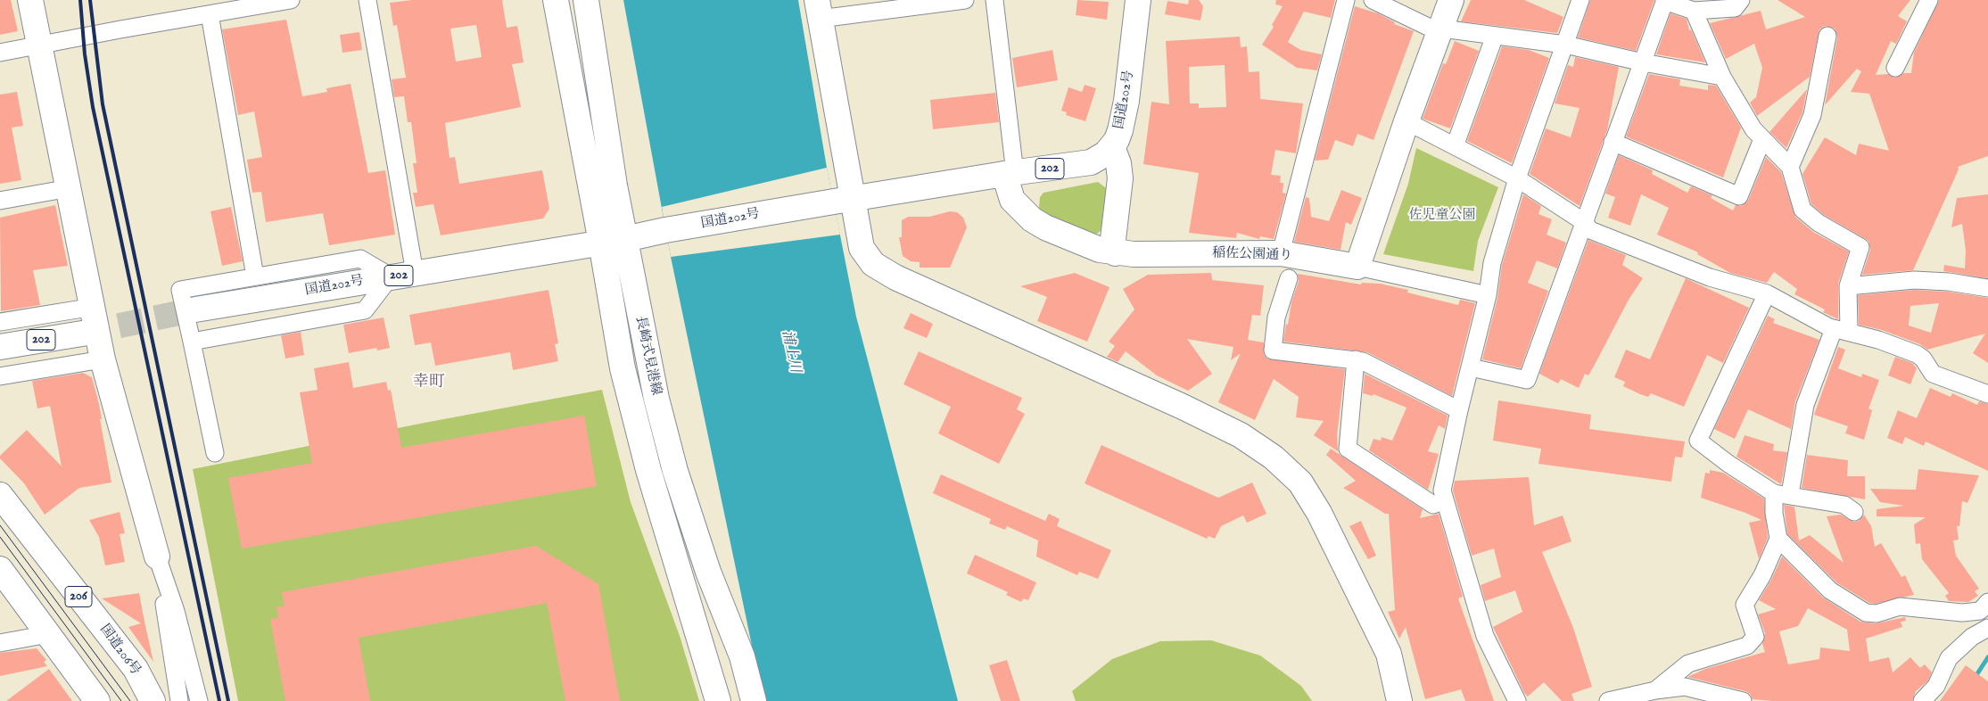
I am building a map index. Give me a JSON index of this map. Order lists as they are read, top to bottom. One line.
{"streets":{"main road":["国道202号","202","稲佐公園通り","長崎式見港線","206","国道206号"]},"crossings":[["国道202号","稲佐公園通り"],["国道202号","長崎式見港線"]],"districts":["幸町"],"water":["浦上川"],"parks":["佐児童公園"]}
